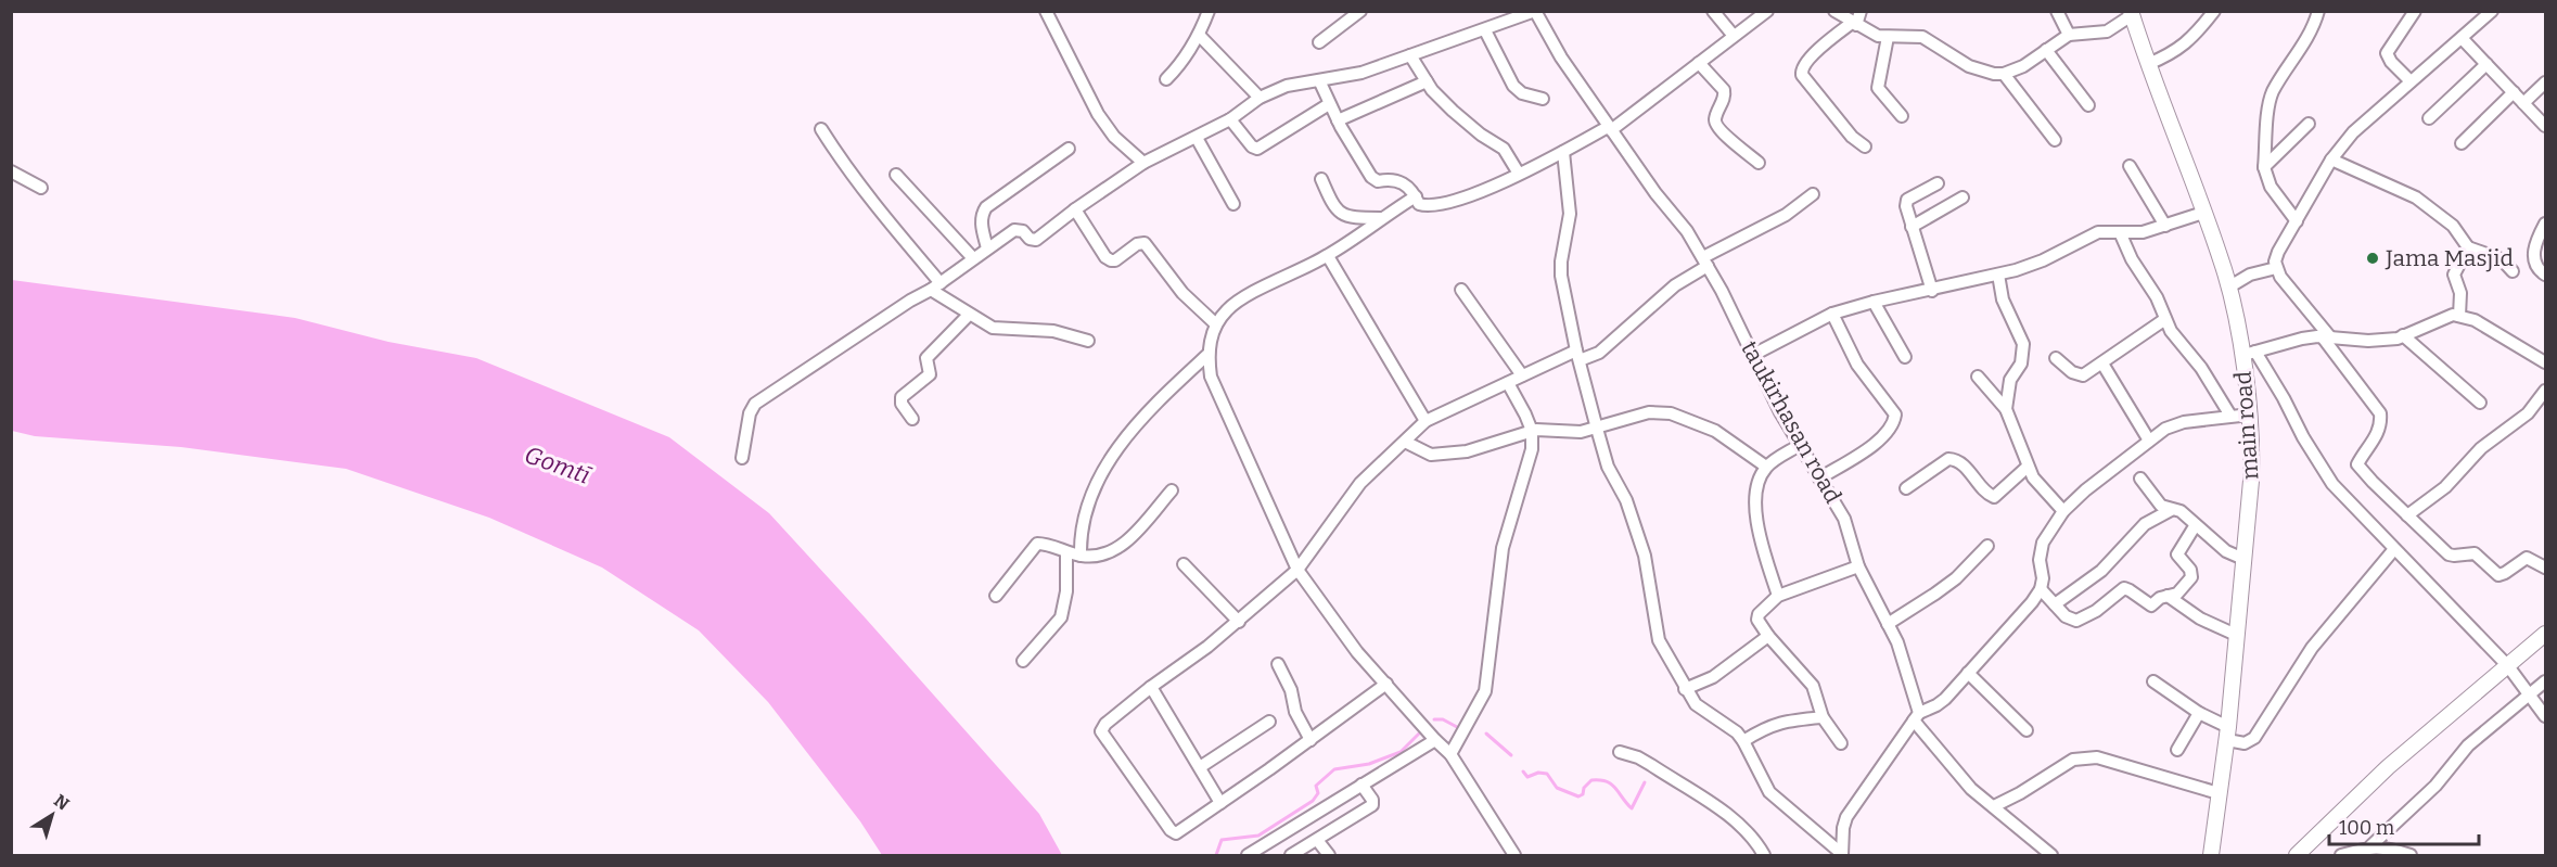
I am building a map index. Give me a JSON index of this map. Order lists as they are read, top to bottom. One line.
{"streets":{"main road":["main road"],"street":["taukirhasan road"]},"water":["Gomtī"],"places":["Jama Masjid"],"scale_bar":"100 m","north":"top right"}
